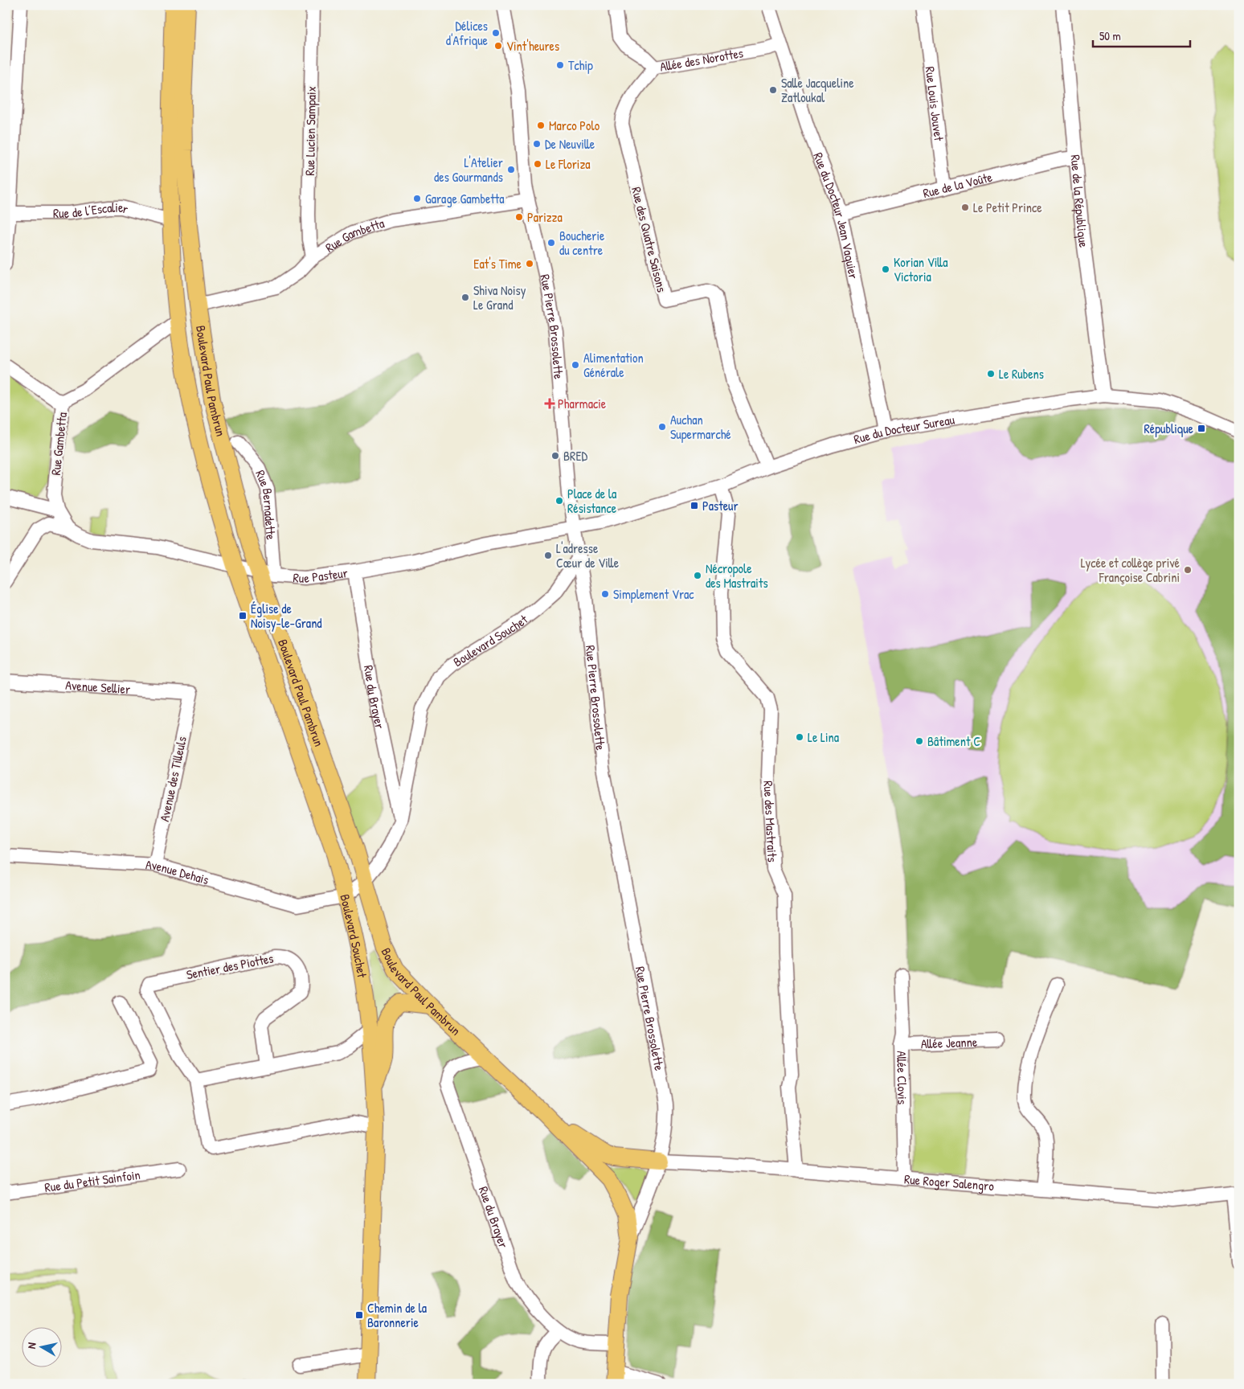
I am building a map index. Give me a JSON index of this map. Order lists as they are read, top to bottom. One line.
{"streets":{"main road":["Rue Pierre Brossolette","Boulevard Paul Pambrun","Boulevard Souchet"],"street":["Allée des Norottes","Rue Louis Jouvet","Rue Lucien Sampaix","Rue de la Voûte","Rue de la République","Rue de l’Escalier","Rue du Docteur Jean Vaquier","Rue Gambetta","Rue des Quatre Saisons","Rue du Docteur Sureau","Rue Bernadette","Rue Pasteur","Avenue Sellier","Rue du Brayer","Avenue des Tilleuls","Rue des Mastraits","Avenue Dehais","Sentier des Piottes","Allée Jeanne","Allée Clovis","Rue du Petit Sainfoin","Rue Roger Salengro"]},"crossings":[["Allée des Norottes","Rue du Docteur Jean Vaquier"],["Allée des Norottes","Rue des Quatre Saisons"],["Rue Louis Jouvet","Rue de la Voûte"],["Rue Lucien Sampaix","Rue Gambetta"],["Rue de la Voûte","Rue de la République"],["Rue de la Voûte","Rue du Docteur Jean Vaquier"],["Rue de la République","Rue du Docteur Sureau"],["Rue de l’Escalier","Boulevard Paul Pambrun"],["Rue du Docteur Jean Vaquier","Rue du Docteur Sureau"],["Rue Gambetta","Rue Pierre Brossolette"],["Rue Gambetta","Boulevard Paul Pambrun"],["Rue Gambetta","Rue Pasteur"],["Rue des Quatre Saisons","Rue du Docteur Sureau"],["Rue Pierre Brossolette","Boulevard Paul Pambrun"],["Rue Pierre Brossolette","Rue du Docteur Sureau"],["Rue Pierre Brossolette","Rue Pasteur"],["Rue Pierre Brossolette","Boulevard Souchet"],["Rue Pierre Brossolette","Rue du Brayer"],["Rue Pierre Brossolette","Rue Roger Salengro"],["Boulevard Paul Pambrun","Rue Pasteur"],["Boulevard Paul Pambrun","Boulevard Souchet"],["Boulevard Paul Pambrun","Rue du Brayer"],["Boulevard Paul Pambrun","Avenue Dehais"],["Rue du Docteur Sureau","Rue Pasteur"],["Rue du Docteur Sureau","Rue des Mastraits"],["Rue Bernadette","Rue Pasteur"],["Rue Pasteur","Rue du Brayer"],["Boulevard Souchet","Rue du Brayer"],["Boulevard Souchet","Avenue Dehais"],["Boulevard Souchet","Sentier des Piottes"],["Avenue Sellier","Avenue des Tilleuls"],["Avenue des Tilleuls","Avenue Dehais"],["Rue des Mastraits","Rue Roger Salengro"],["Allée Jeanne","Allée Clovis"],["Allée Clovis","Rue Roger Salengro"]],"places":{"other":["Délices d'Afrique","Vint'heures","Tchip","Salle Jacqueline Zatloukal","Marco Polo","De Neuville","Le Floriza","L'Atelier des Gourmands","Garage Gambetta","Le Petit Prince","Parizza","Boucherie du centre","Eat's Time","Korian Villa Victoria","Shiva Noisy Le Grand","Alimentation Générale","Le Rubens","Auchan Supermarché","BRED","Place de la Résistance","L'adresse Cœur de Ville","Lycée et collège privé Françoise Cabrini","Nécropole des Mastraits","Simplement Vrac","Le Lina","Bâtiment C"],"health":["Pharmacie"],"transit":["République","Pasteur","Église de Noisy-le-Grand","Chemin de la Baronnerie"]},"scale_bar":"50 m","north":"left"}
